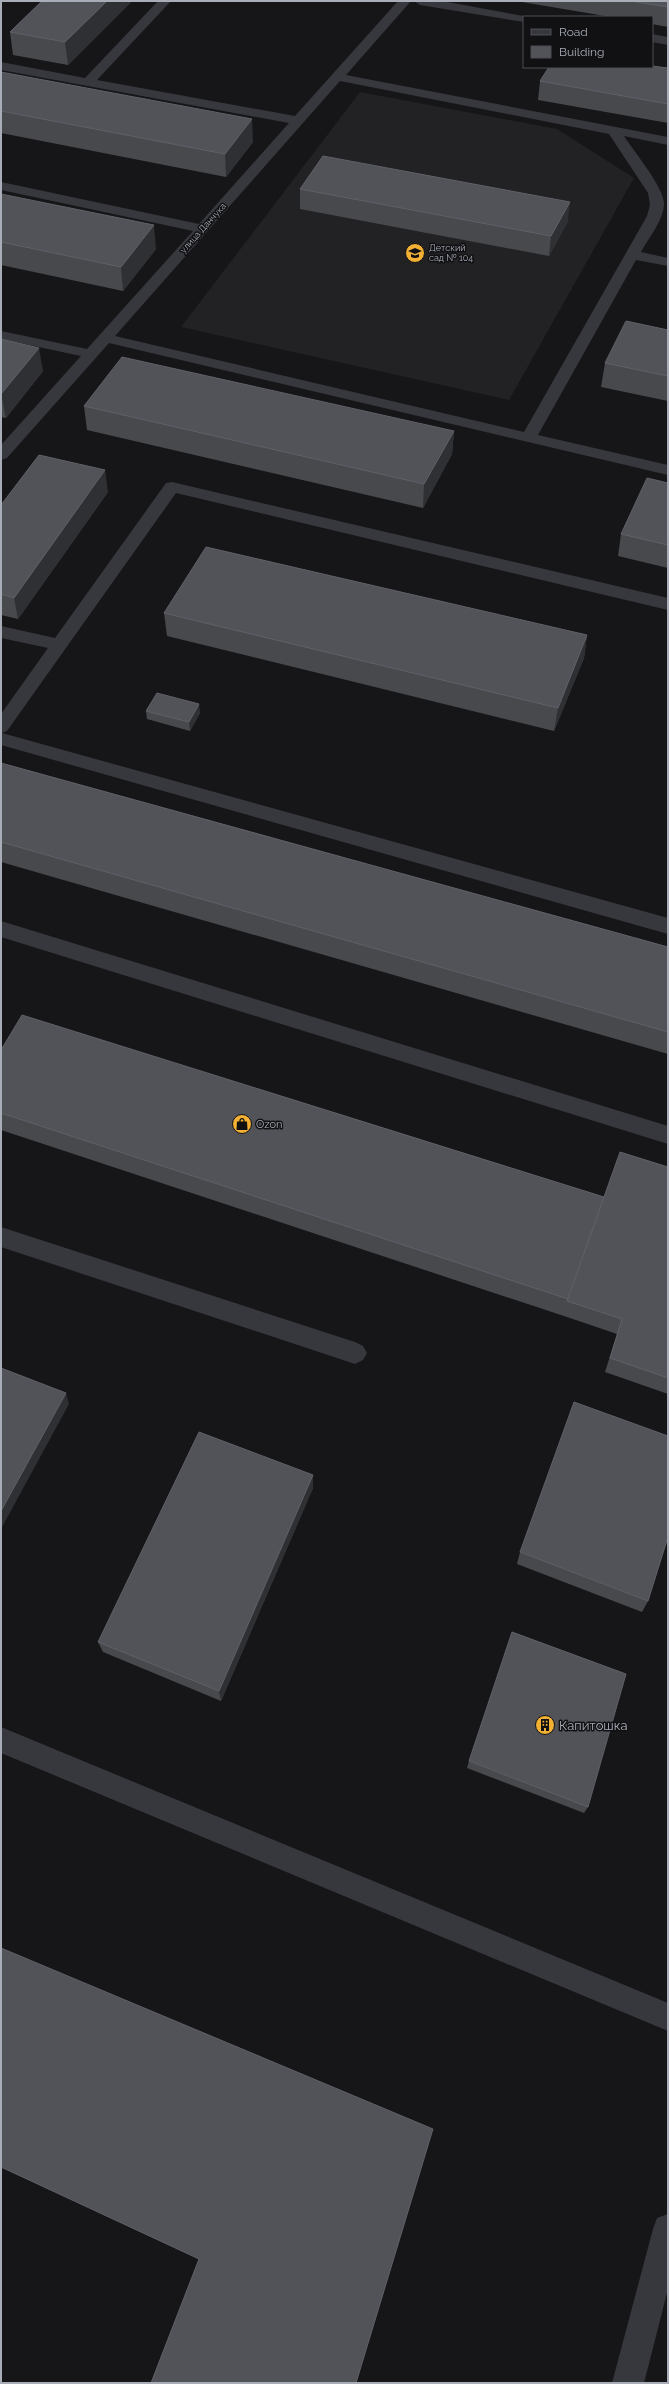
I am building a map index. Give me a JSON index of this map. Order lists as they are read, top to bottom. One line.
{"streets":{"street":["улица Данчука"]},"places":{"school or university":["Детский сад № 104"],"shop":["Ozon"],"building":["Капитошка"]},"legend":["Road","Building"]}
